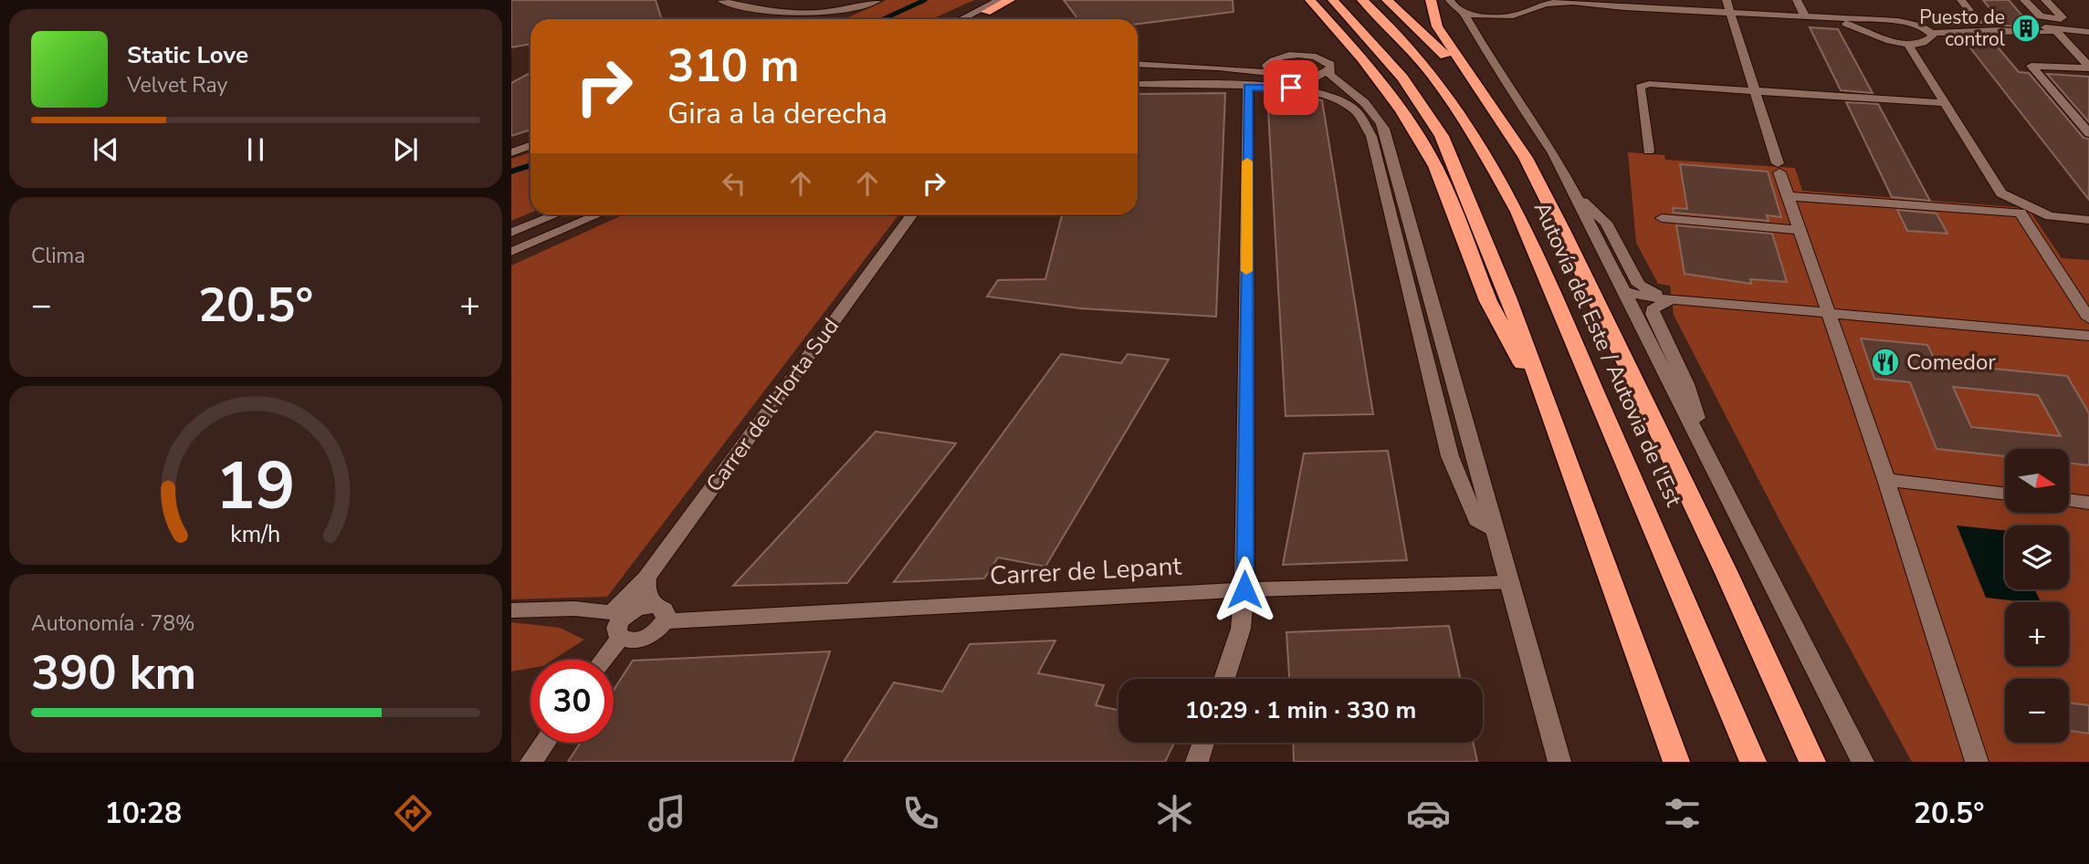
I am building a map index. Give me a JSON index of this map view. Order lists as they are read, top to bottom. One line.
{"streets":{"highway":["Autovía del Este / Autovia de l'Est"],"street":["Carrer de l'Horta Sud","Carrer de Lepant"]},"crossings":[["Carrer de l'Horta Sud","Carrer de Lepant"]],"places":{"building":["Puesto de control"],"restaurant":["Comedor"]},"north":"right","page":{"turn":["310 m","Gira a la derecha"],"song":["Static Love","Velvet Ray"],"tile":["Clima",["Autonomía · 78%","390 km"]],"heat":["−","20.5°","+"],"map_buttons":["+","−"],"limit":"30","trip":"10:29 · 1 min · 330 m","tabs":["10:28","20.5°"],"gauge":["19","km/h"]}}
